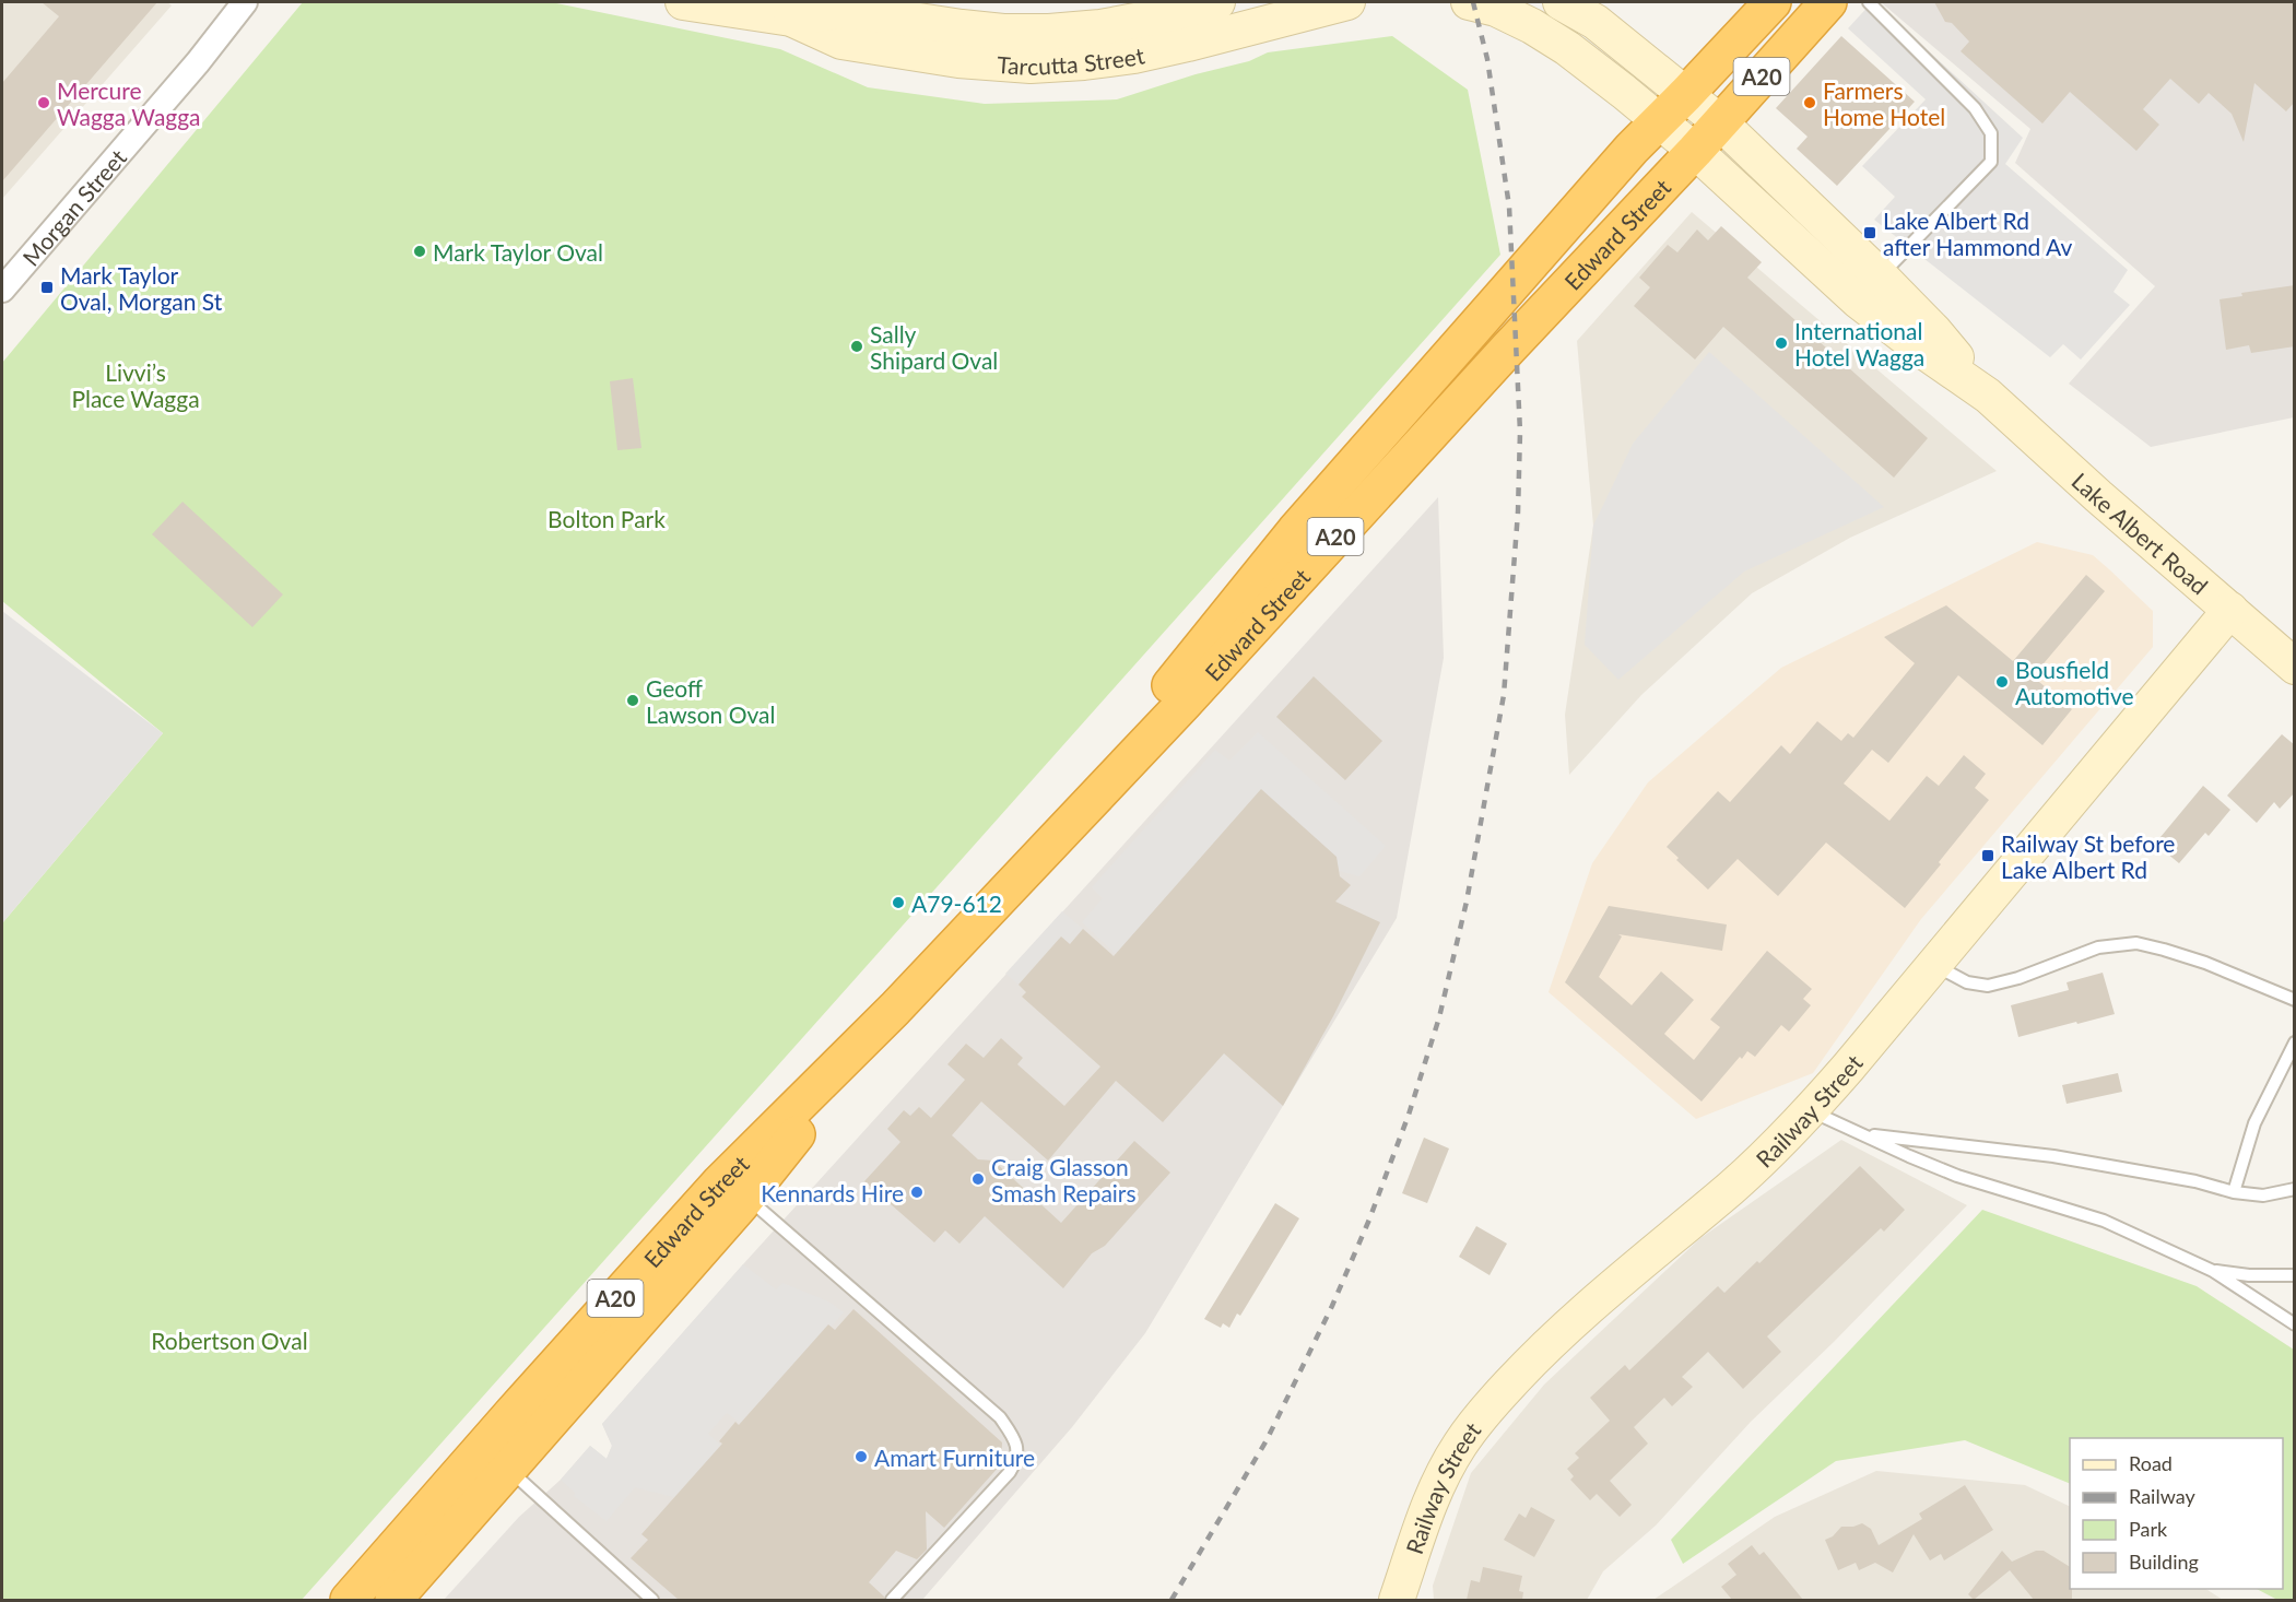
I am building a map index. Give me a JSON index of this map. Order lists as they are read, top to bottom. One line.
{"streets":{"highway":["A20","Edward Street"],"street":["Tarcutta Street","Morgan Street","Lake Albert Road","Railway Street"]},"crossings":[["A20","Edward Street"],["A20","Lake Albert Road"],["Edward Street","Lake Albert Road"],["Lake Albert Road","Railway Street"]],"parks":["Livvi’s Place Wagga","Bolton Park","Robertson Oval"],"places":{"other":["Mercure Wagga Wagga","Farmers Home Hotel","Mark Taylor Oval","International Hotel Wagga","Sally Shipard Oval","Bousfield Automotive","Geoff Lawson Oval","A79-612","Craig Glasson Smash Repairs","Kennards Hire","Amart Furniture"],"transit":["Lake Albert Rd after Hammond Av","Mark Taylor Oval, Morgan St","Railway St before Lake Albert Rd"]},"legend":["Road","Railway","Park","Building"]}
